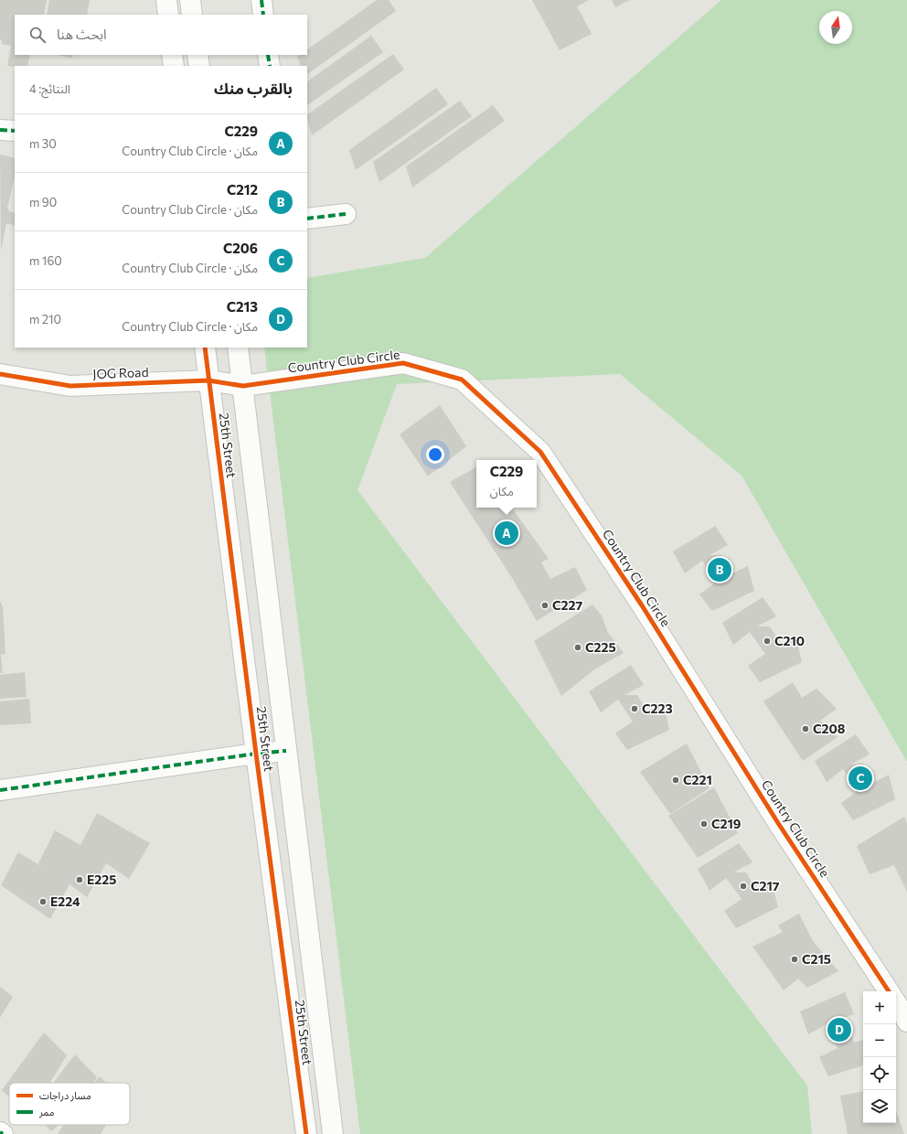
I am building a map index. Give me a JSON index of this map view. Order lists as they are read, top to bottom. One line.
{"streets":{"street":["Country Club Circle","JOG Road","25th Street"]},"crossings":[["Country Club Circle","JOG Road"],["Country Club Circle","25th Street"],["JOG Road","25th Street"]],"places":["C227","C210","C225","C223","C208","C221","C219","E225","C217","E224","C215"],"legend":["مسار دراجات","ممر"],"north":"top","page":{"search":"ابحث هنا","heading":["بالقرب منك","النتائج: 4"],"list":[{"mark":"A","name":"C229","note":"مكان · Country Club Circle","value":"30 m"},{"mark":"B","name":"C212","note":"مكان · Country Club Circle","value":"90 m"},{"mark":"C","name":"C206","note":"مكان · Country Club Circle","value":"160 m"},{"mark":"D","name":"C213","note":"مكان · Country Club Circle","value":"210 m"}],"popup":["C229","مكان"],"pins":["A","B","C","D"],"map_buttons":["+","−"]}}
